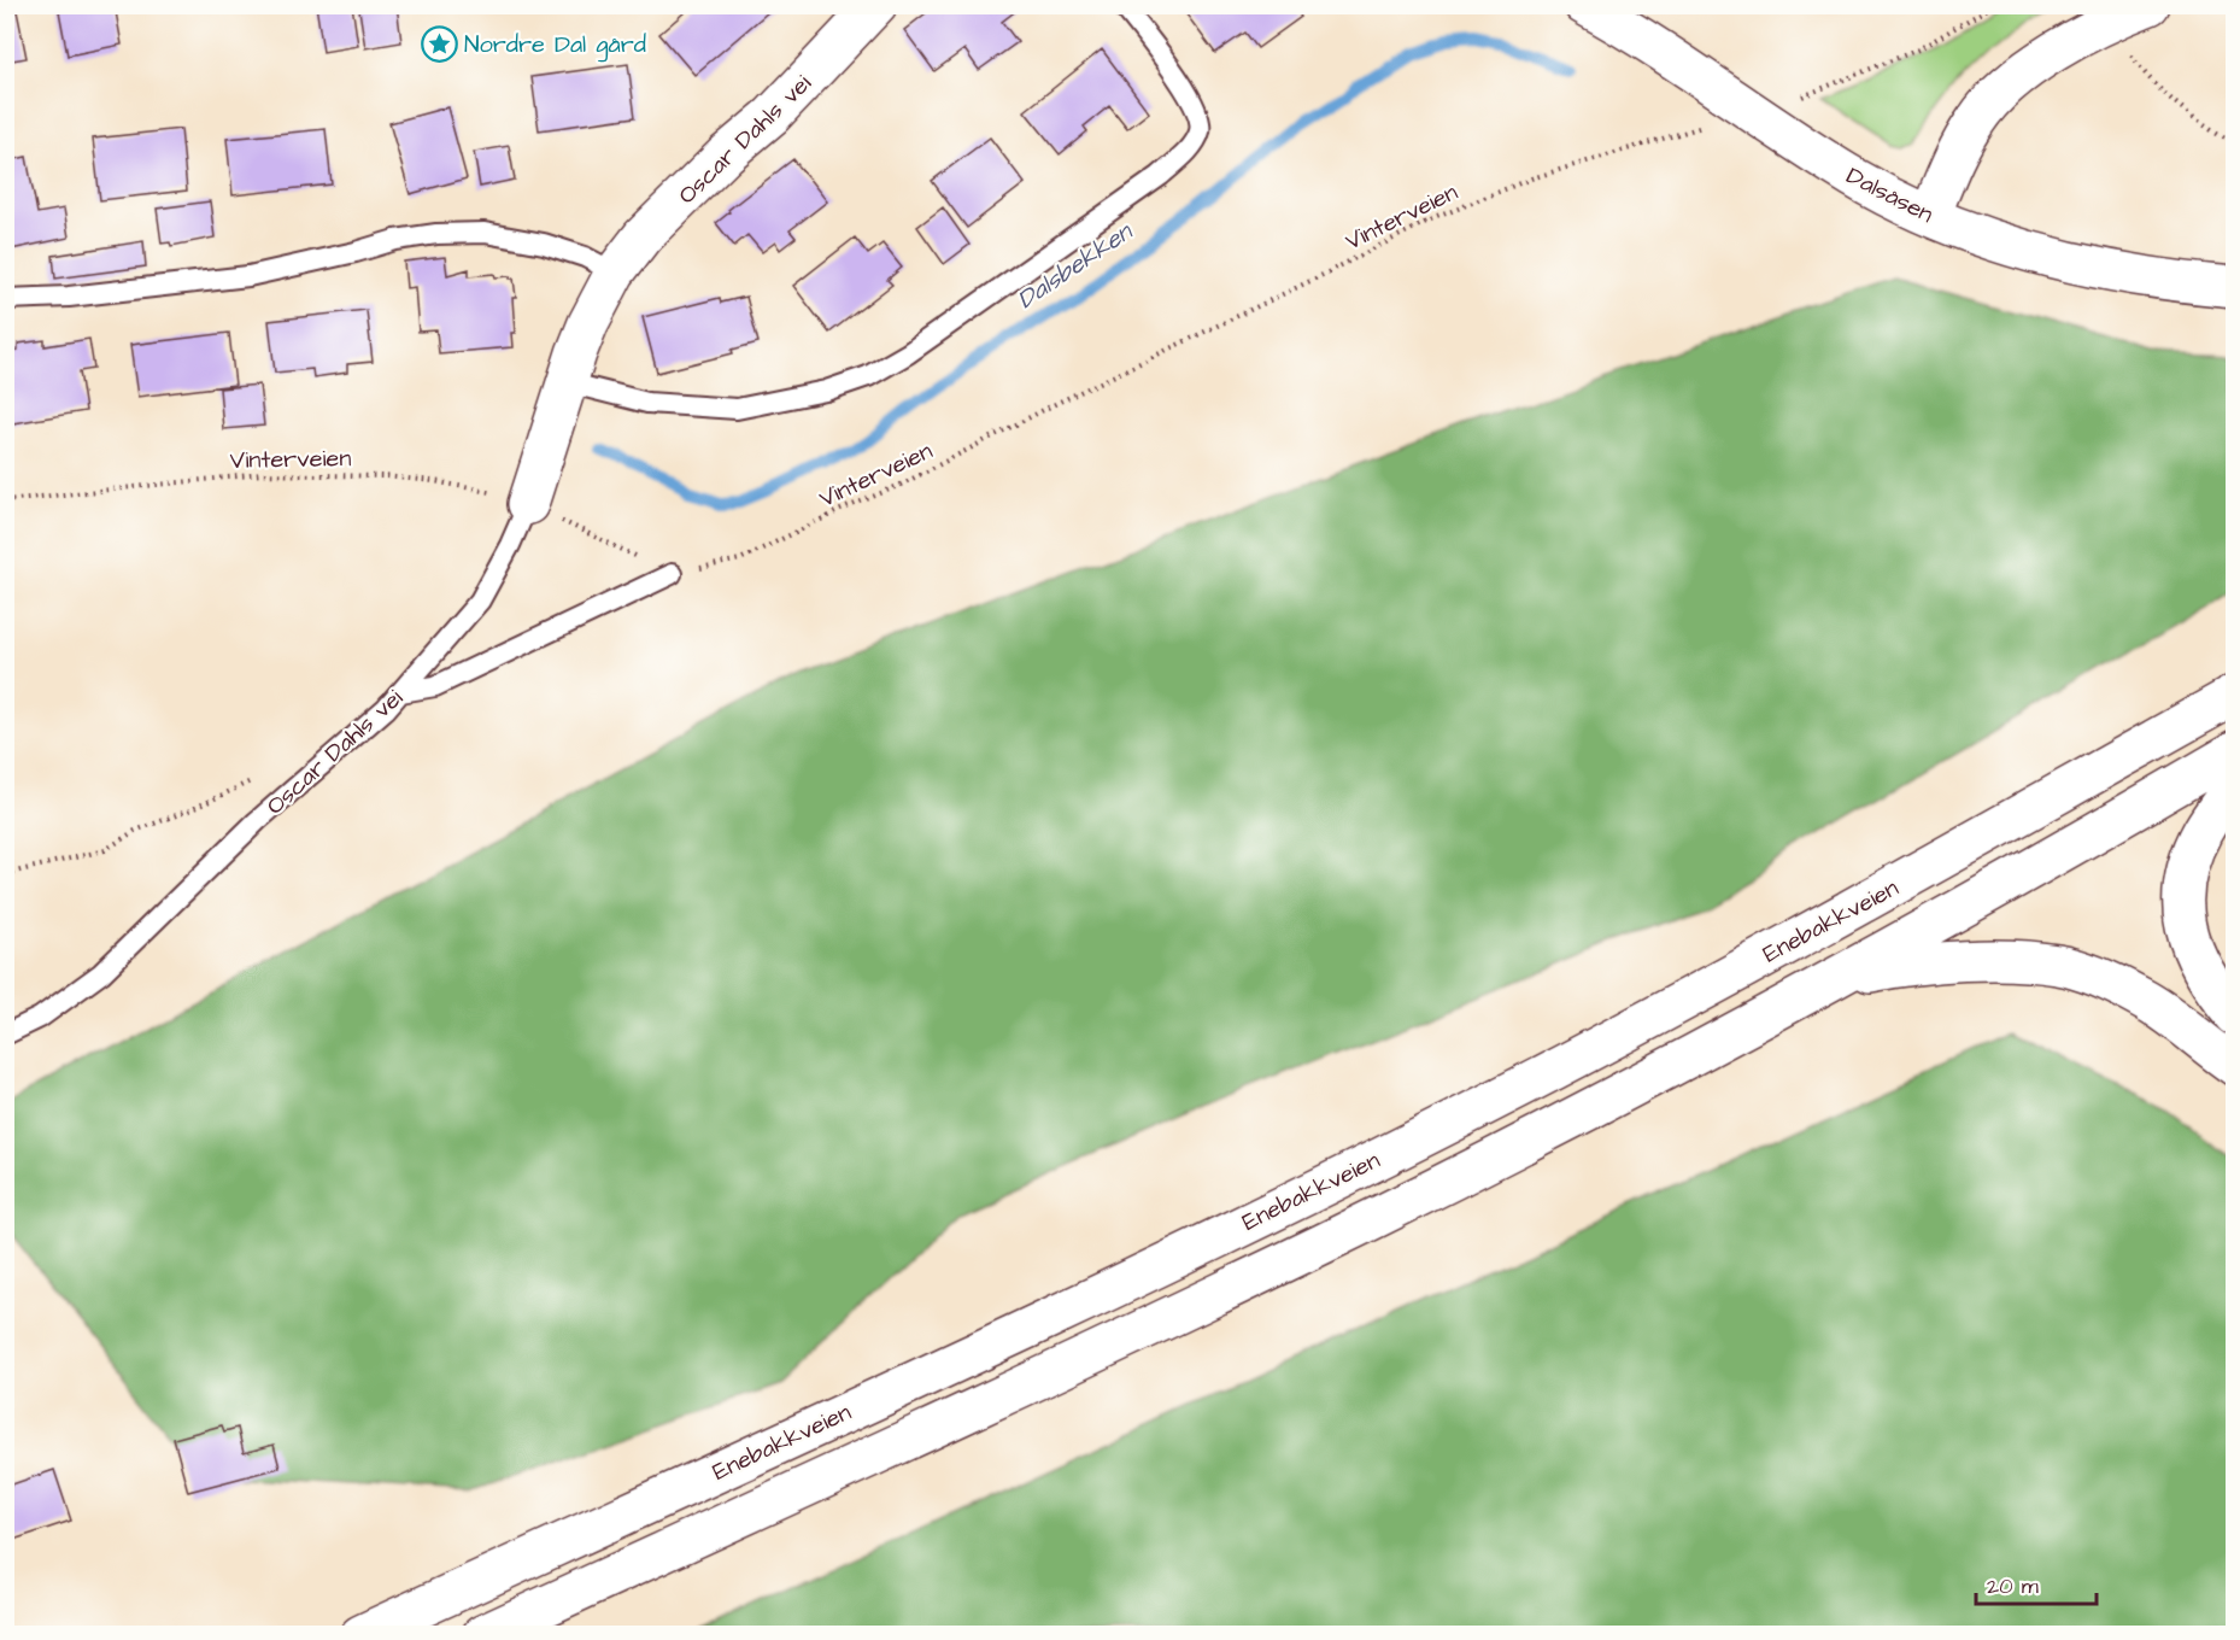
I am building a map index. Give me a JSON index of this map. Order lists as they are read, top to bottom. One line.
{"streets":{"main road":["Oscar Dahls vei","Dalsåsen","Enebakkveien"],"path":["Vinterveien"]},"crossings":[["Oscar Dahls vei","Vinterveien"]],"water":["Dalsbekken"],"places":{"place":["Nordre Dal gård"]},"scale_bar":"20 m"}
